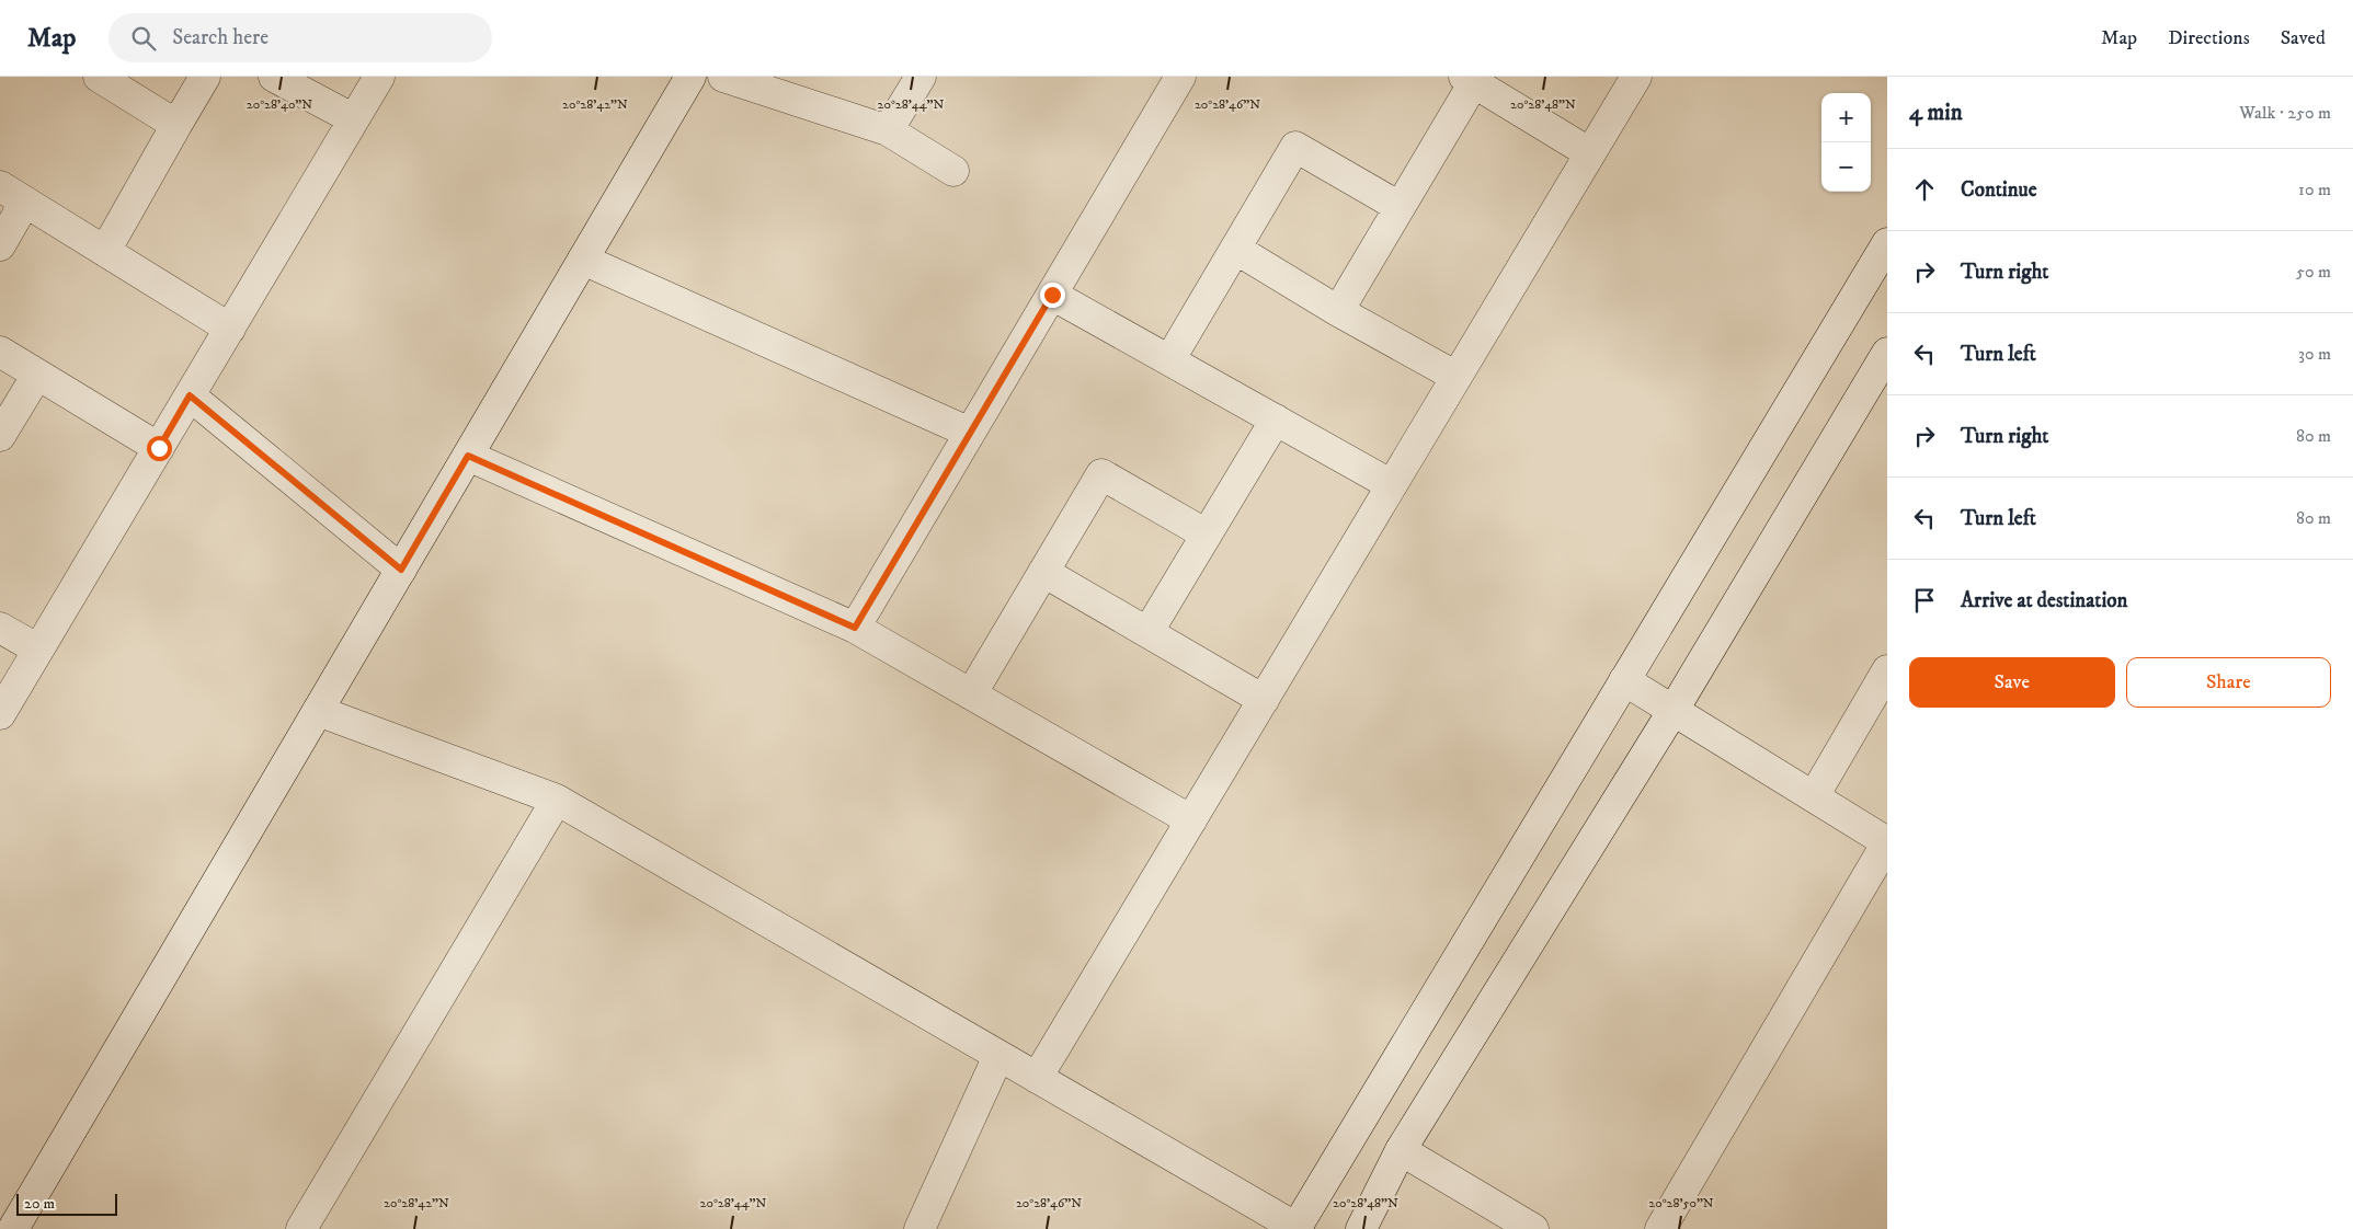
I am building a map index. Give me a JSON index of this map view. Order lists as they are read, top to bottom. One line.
{"scale_bar":"20 m","page":{"header":"Map","search":"Search here","nav":["Map","Directions","Saved"],"heading":["4 min","Walk · 250 m"],"map_buttons":["+","−"],"list":[["Continue","10 m"],["Turn right","50 m"],["Turn left","30 m"],["Turn right","80 m"],["Turn left","80 m"],"Arrive at destination"],"buttons":["Save","Share"],"scale":"20 m"},"coordinates":["20°28'40\"N","20°28'42\"N","20°28'44\"N","20°28'46\"N","20°28'48\"N","20°28'50\"N"]}
